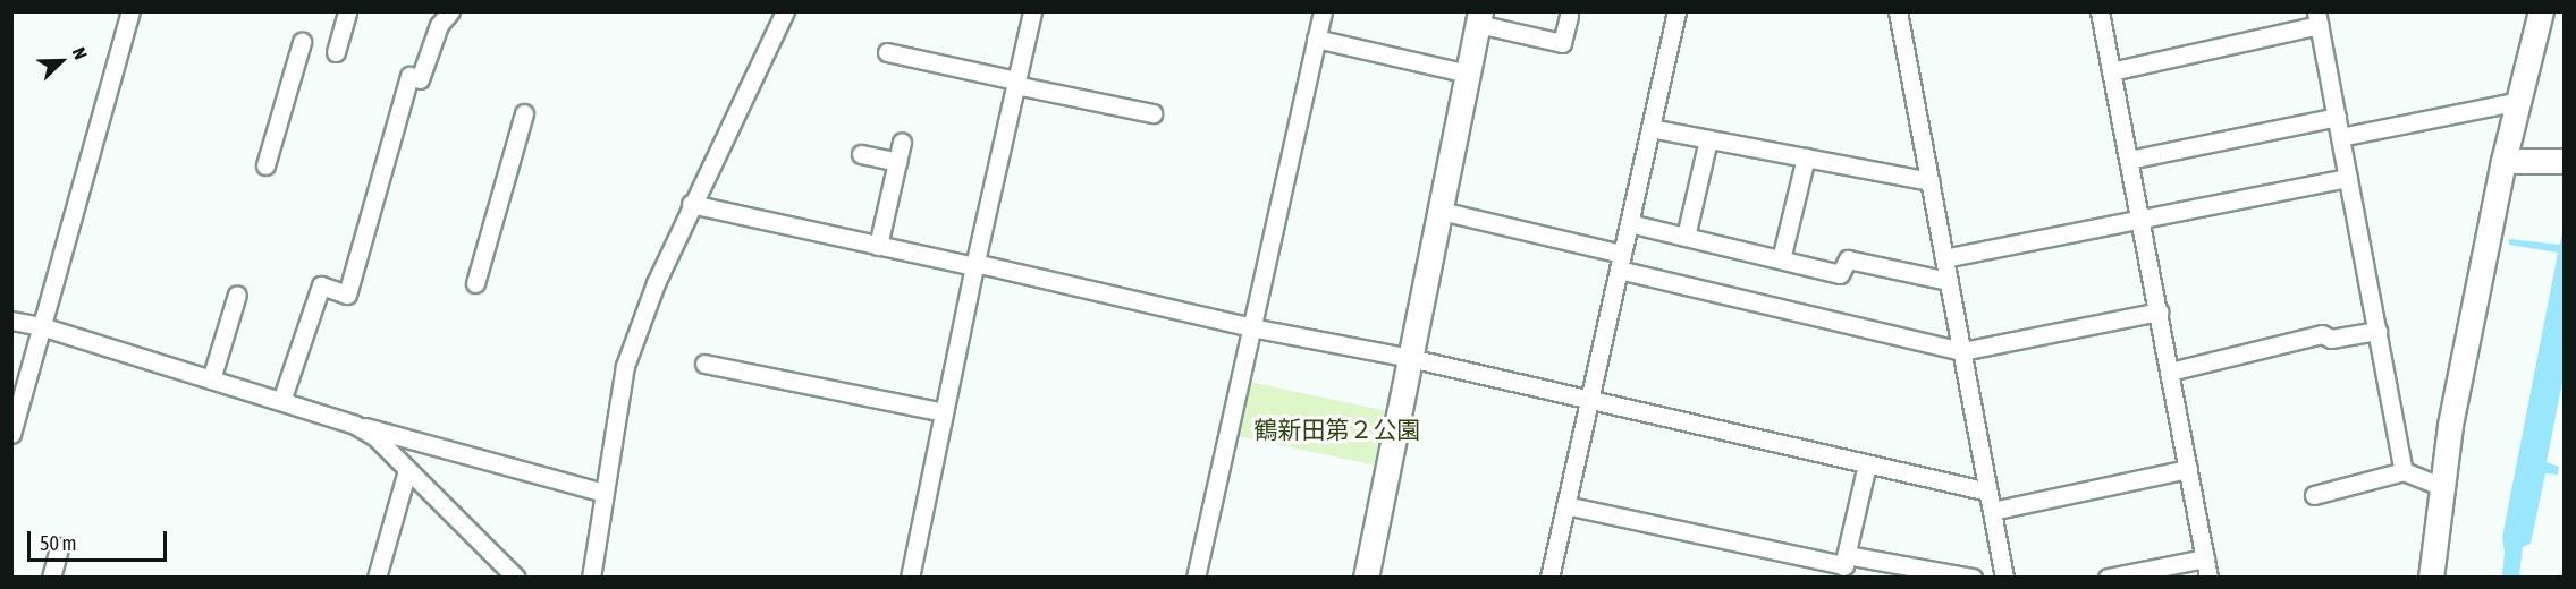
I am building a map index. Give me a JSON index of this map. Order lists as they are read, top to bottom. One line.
{"parks":["鶴新田第２公園"],"scale_bar":"50 m","north":"top right"}
